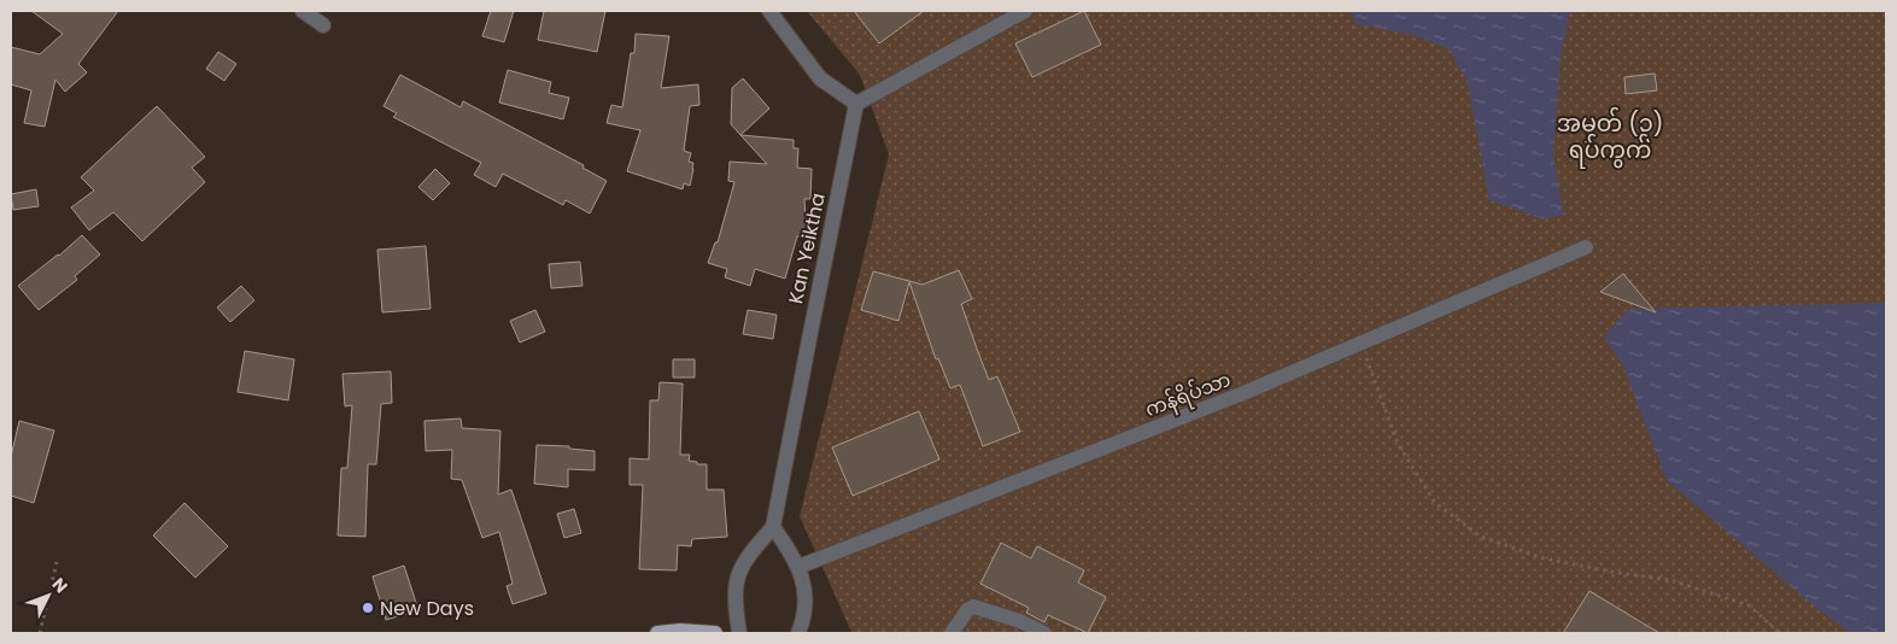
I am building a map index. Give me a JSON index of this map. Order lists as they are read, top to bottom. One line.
{"streets":{"street":["Kan Yeiktha","ကန်ရိပ်သာ"]},"districts":["အမှတ် (၃) ရပ်ကွက်"],"places":["New Days"],"north":"top right"}
